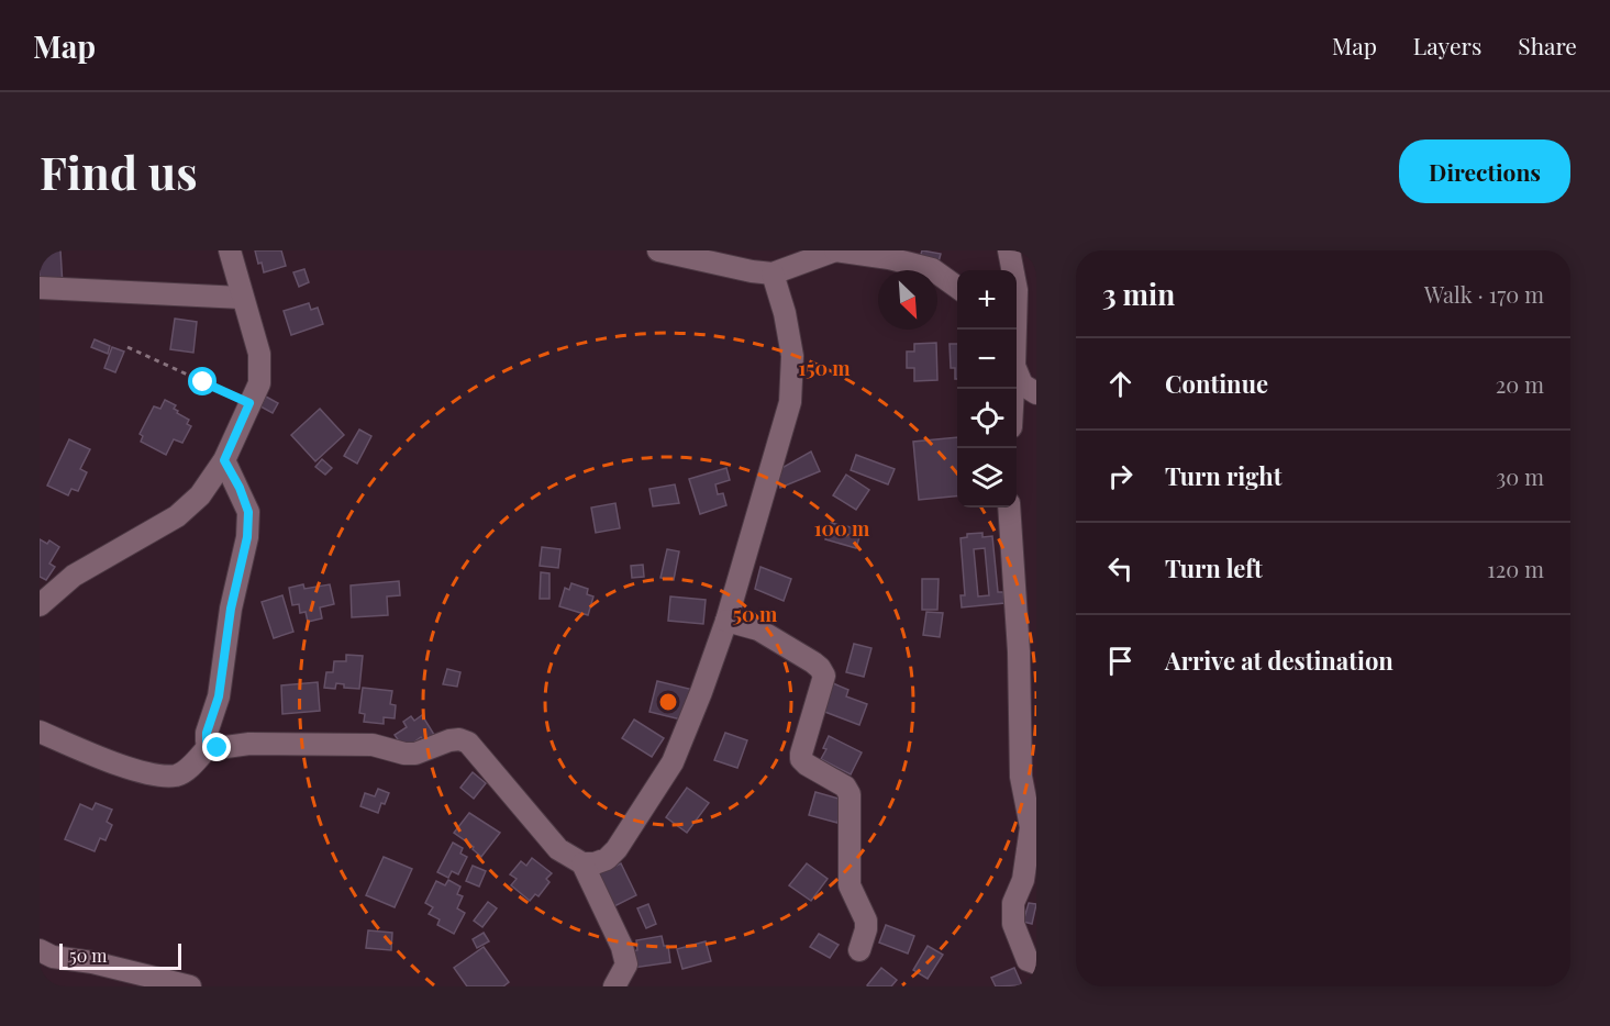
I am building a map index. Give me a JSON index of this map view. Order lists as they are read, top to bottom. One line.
{"scale_bar":"50 m","north":"bottom right","page":{"header":"Map","nav":["Map","Layers","Share"],"buttons":"Directions","title":"Find us","heading":["3 min","Walk · 170 m"],"map_buttons":["+","−"],"list":[["Continue","20 m"],["Turn right","30 m"],["Turn left","120 m"],"Arrive at destination"],"scale":"50 m"},"rings":["150 m","100 m","50 m"]}
